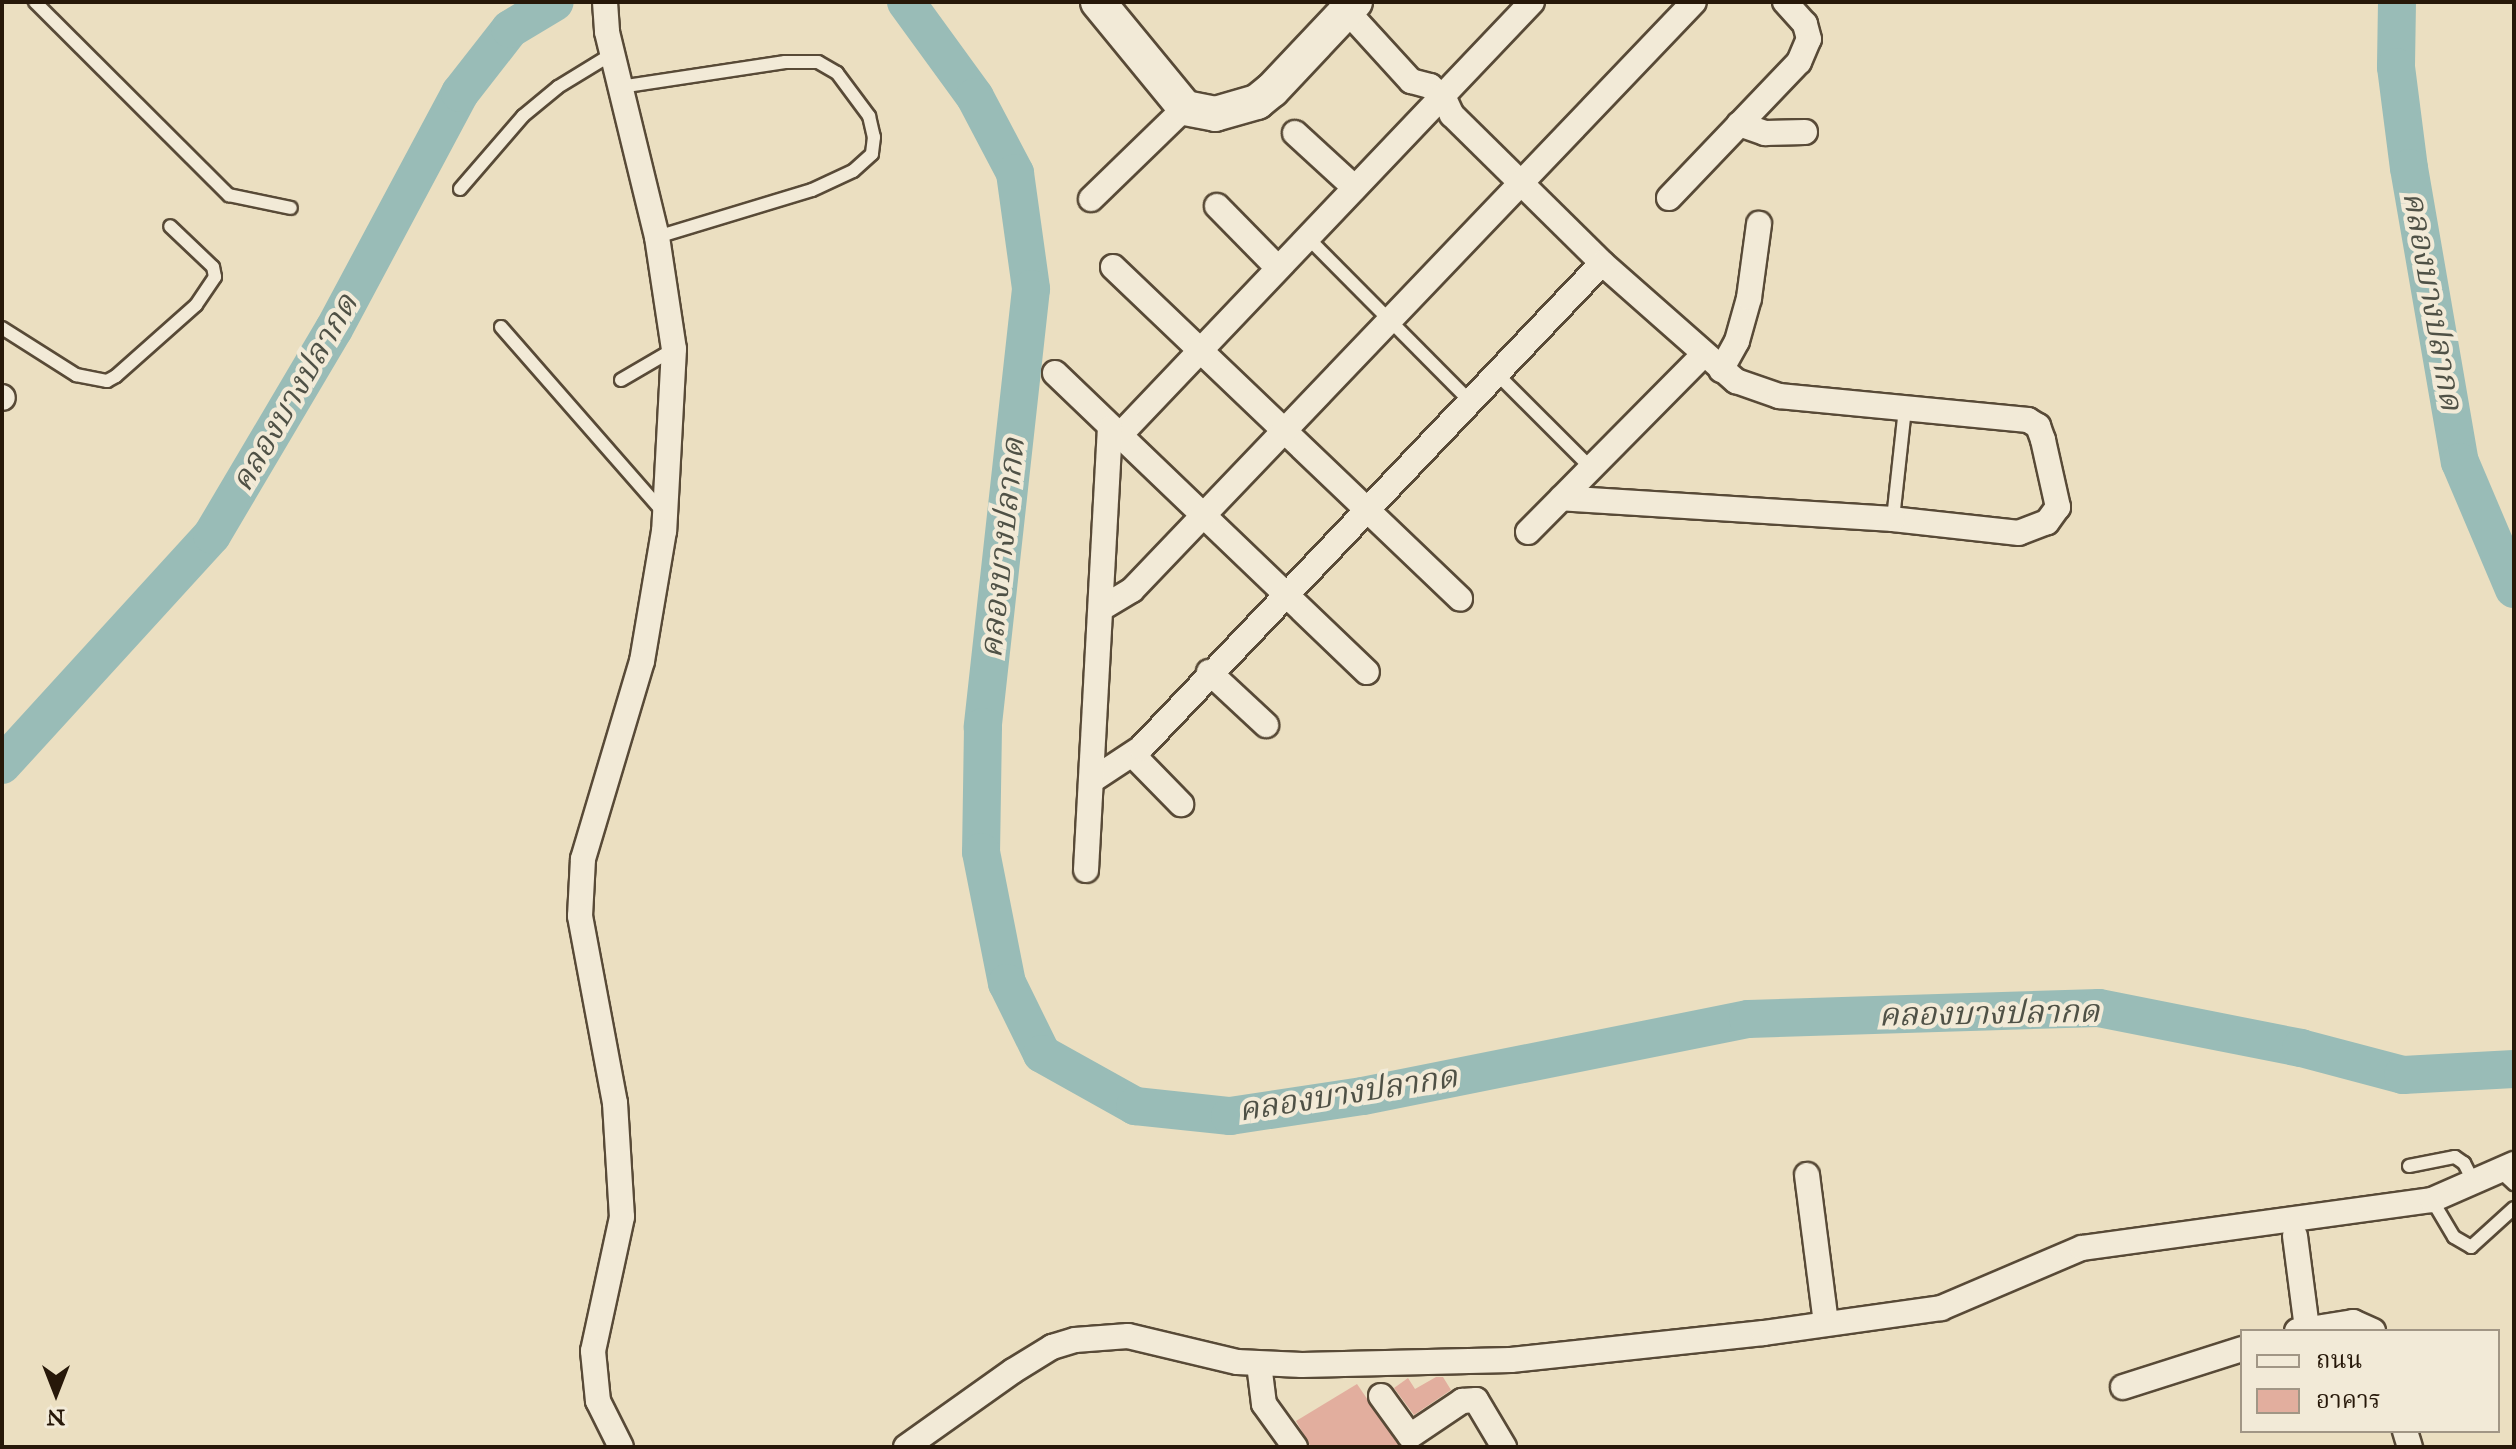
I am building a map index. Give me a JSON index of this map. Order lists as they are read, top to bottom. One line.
{"water":["คลองบางปลากด"],"legend":["ถนน","อาคาร"],"north":"bottom"}
